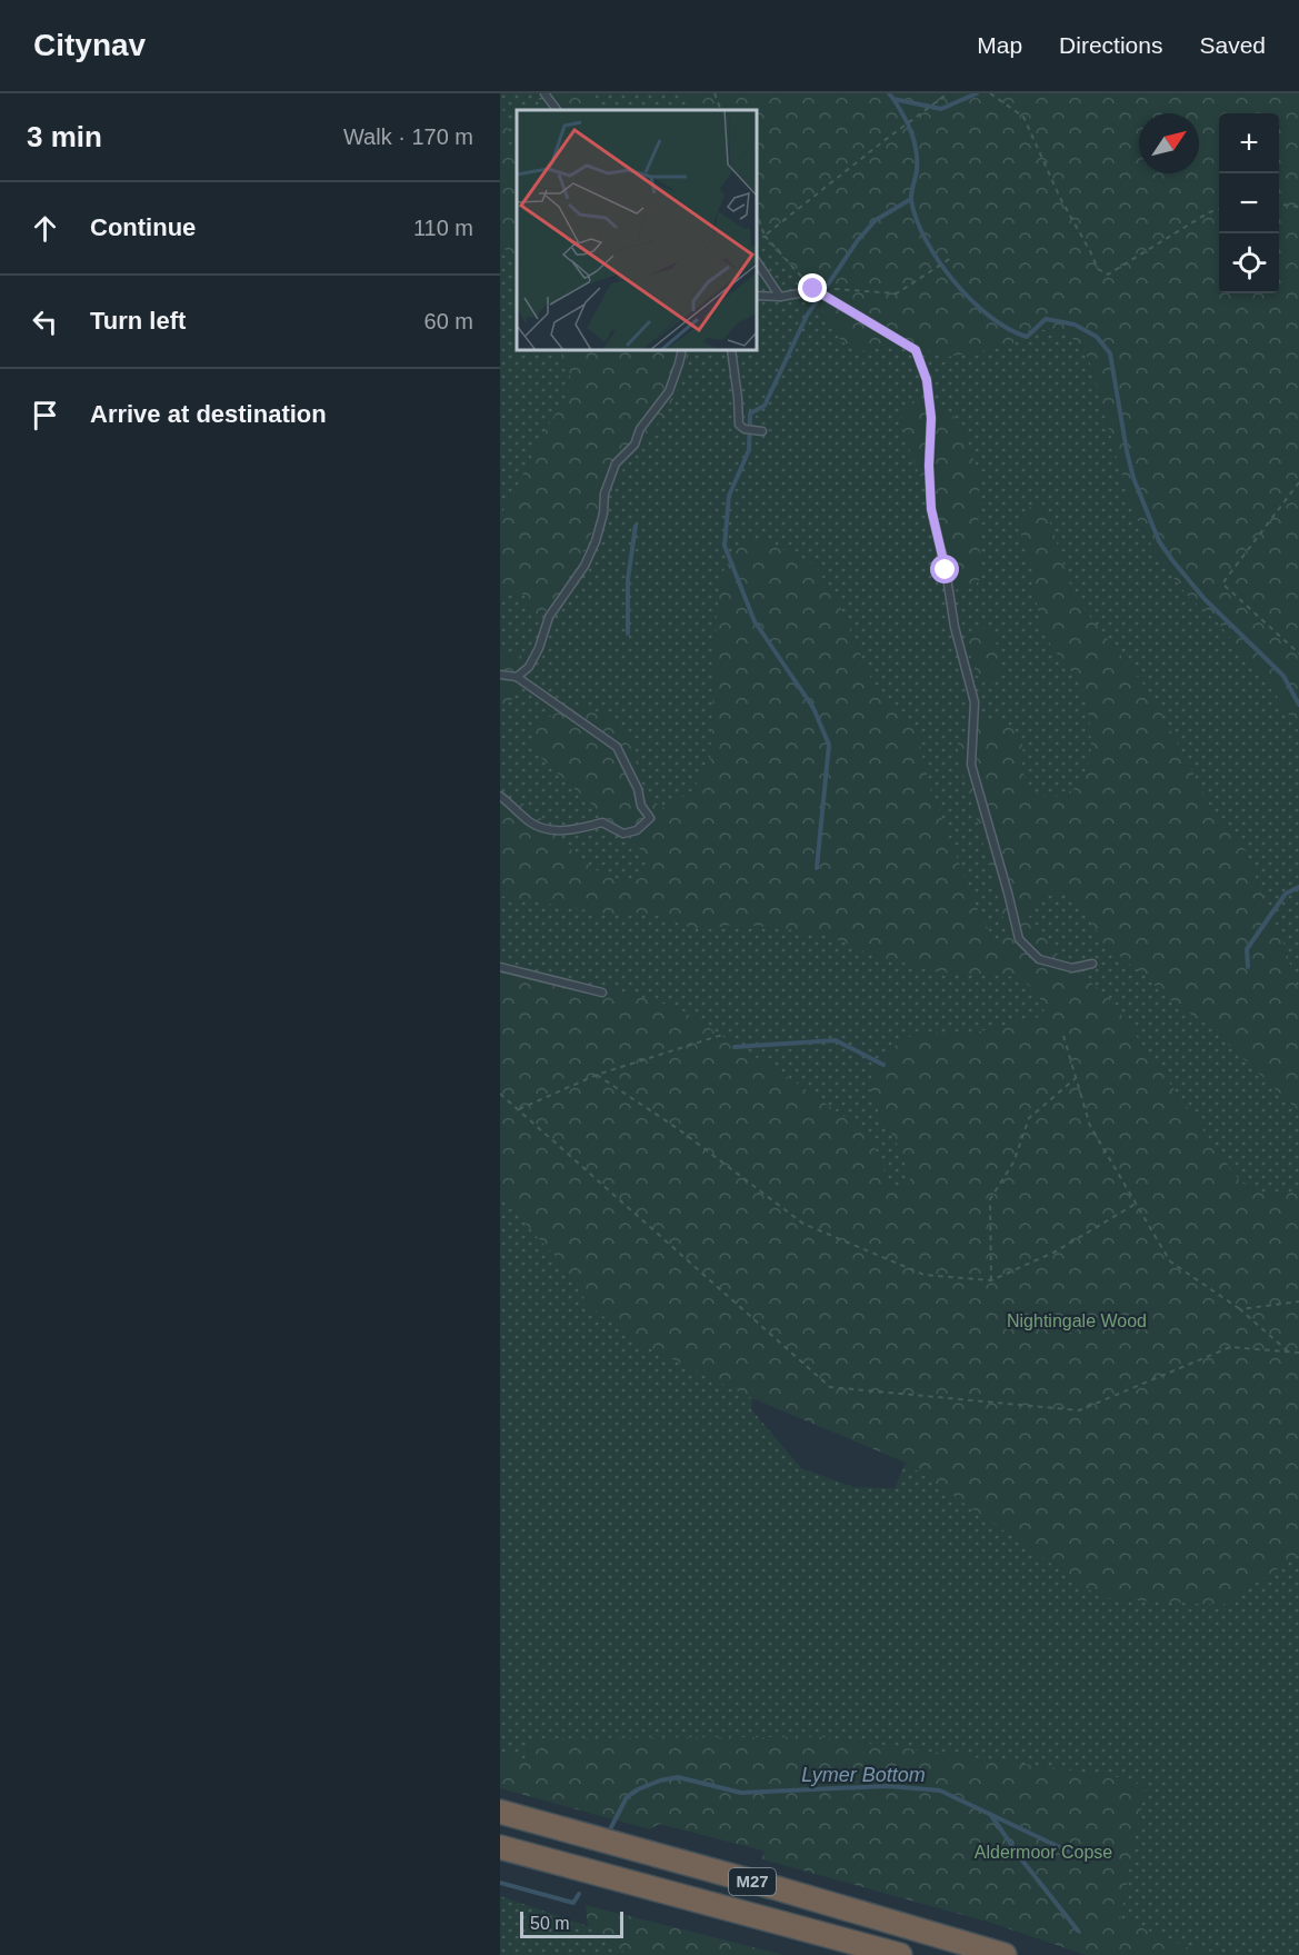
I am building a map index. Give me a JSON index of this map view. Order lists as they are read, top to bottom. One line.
{"streets":{"highway":["M27"]},"water":["Lymer Bottom"],"parks":["Nightingale Wood","Aldermoor Copse"],"scale_bar":"50 m","north":"top right","page":{"header":"Citynav","nav":["Map","Directions","Saved"],"heading":["3 min","Walk · 170 m"],"map_buttons":["+","−"],"list":[["Continue","110 m"],["Turn left","60 m"],"Arrive at destination"],"scale":"50 m"}}
